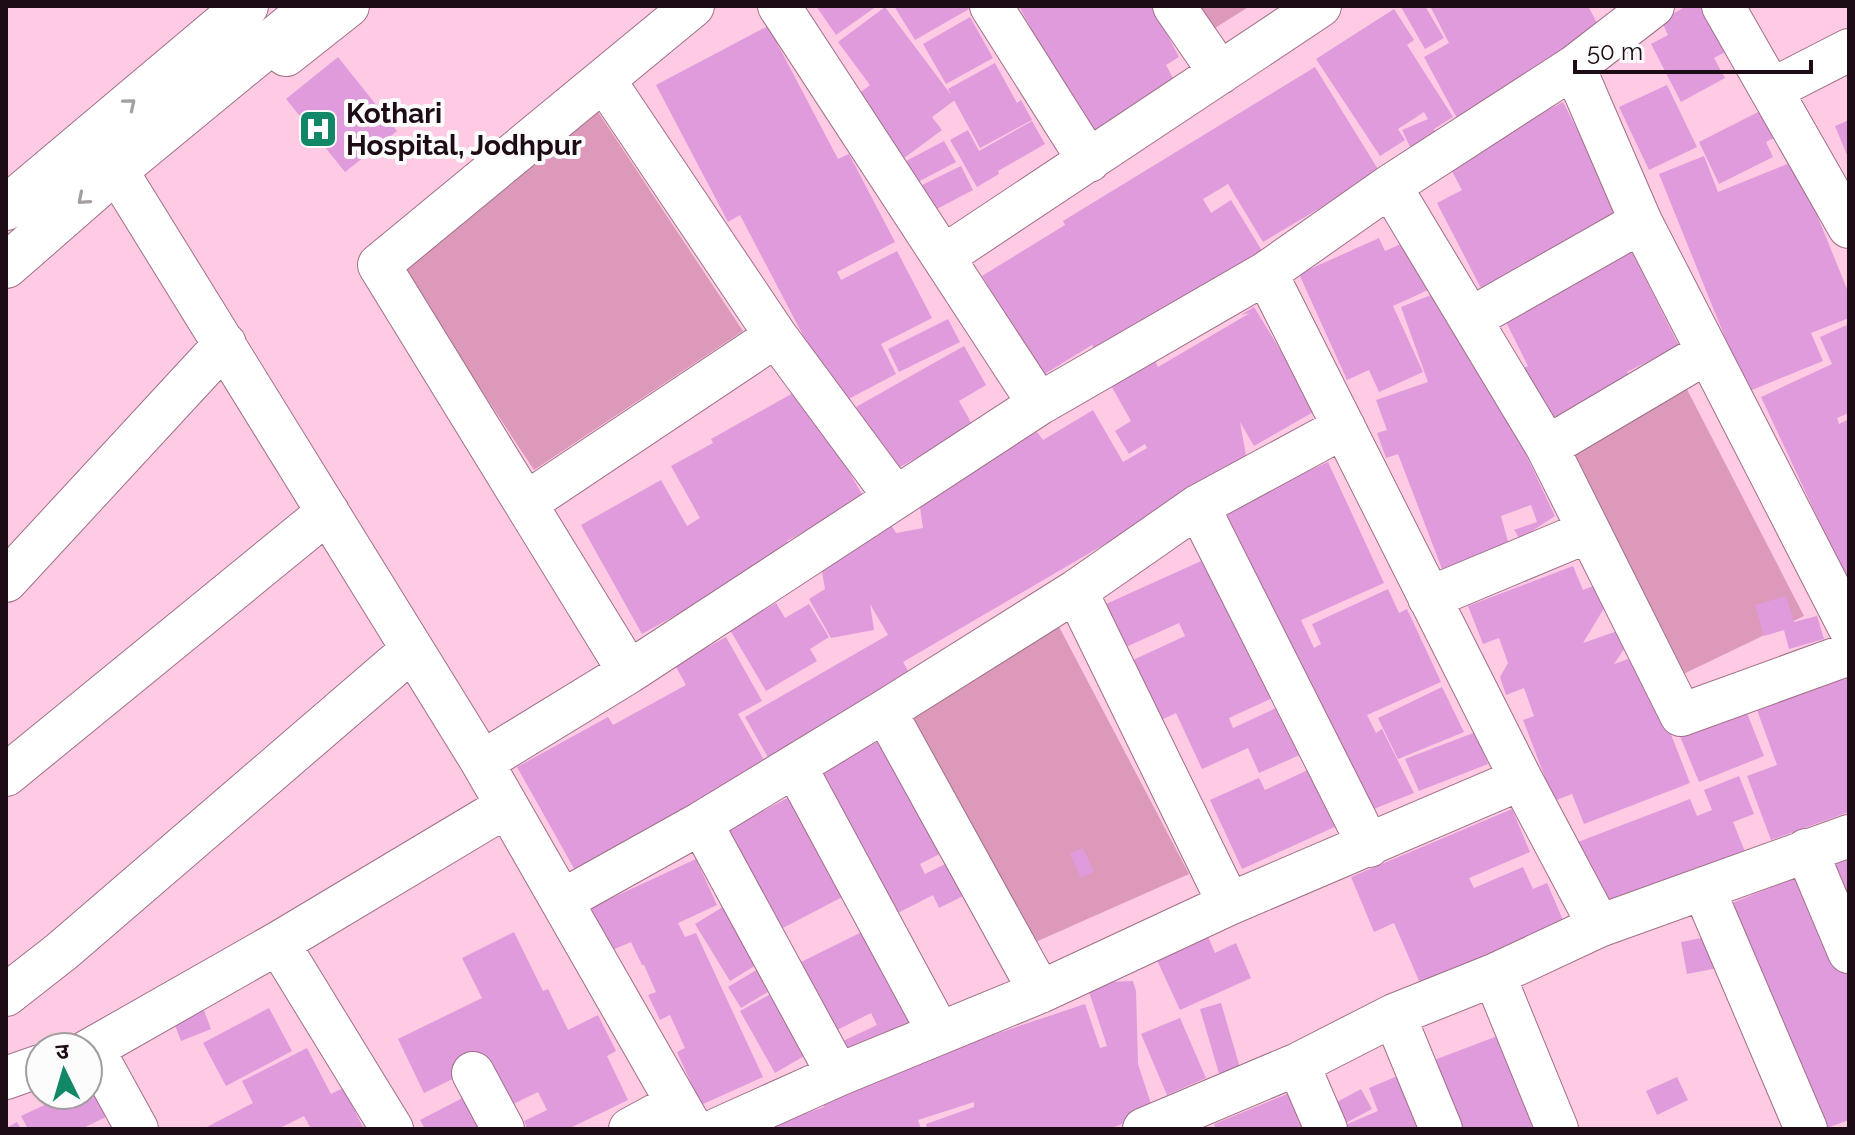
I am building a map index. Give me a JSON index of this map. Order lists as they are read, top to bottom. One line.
{"places":{"hospital":["Kothari Hospital, Jodhpur"]},"scale_bar":"50 m","north":"top"}
